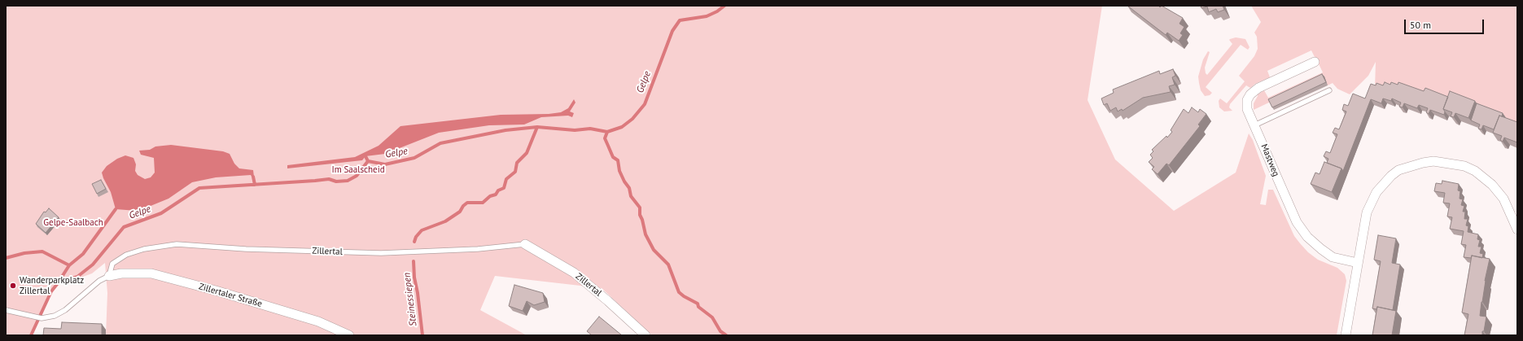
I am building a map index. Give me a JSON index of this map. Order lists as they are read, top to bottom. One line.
{"streets":{"street":["Mastweg","Zillertal","Zillertaler Straße"]},"crossings":[["Zillertal","Zillertaler Straße"]],"water":["Gelpe","Steinessiepen"],"parks":["Im Saalscheid","Gelpe-Saalbach"],"places":["Wanderparkplatz Zillertal"],"scale_bar":"50 m"}
